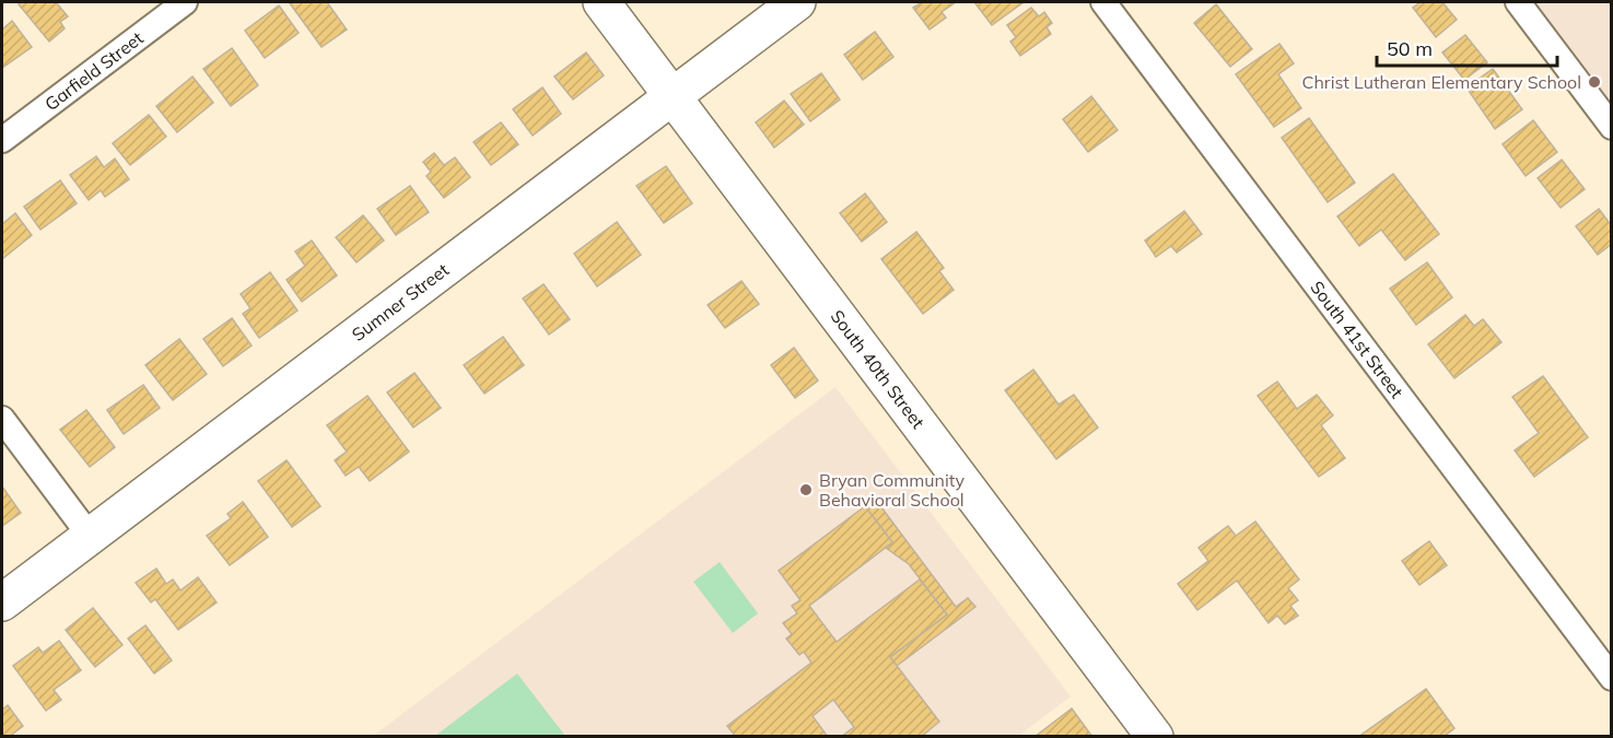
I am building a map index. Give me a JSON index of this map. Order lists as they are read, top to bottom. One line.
{"streets":{"street":["Garfield Street","Sumner Street","South 41st Street","South 40th Street"]},"crossings":[["Sumner Street","South 40th Street"]],"places":["Christ Lutheran Elementary School","Bryan Community Behavioral School"],"scale_bar":"50 m"}
